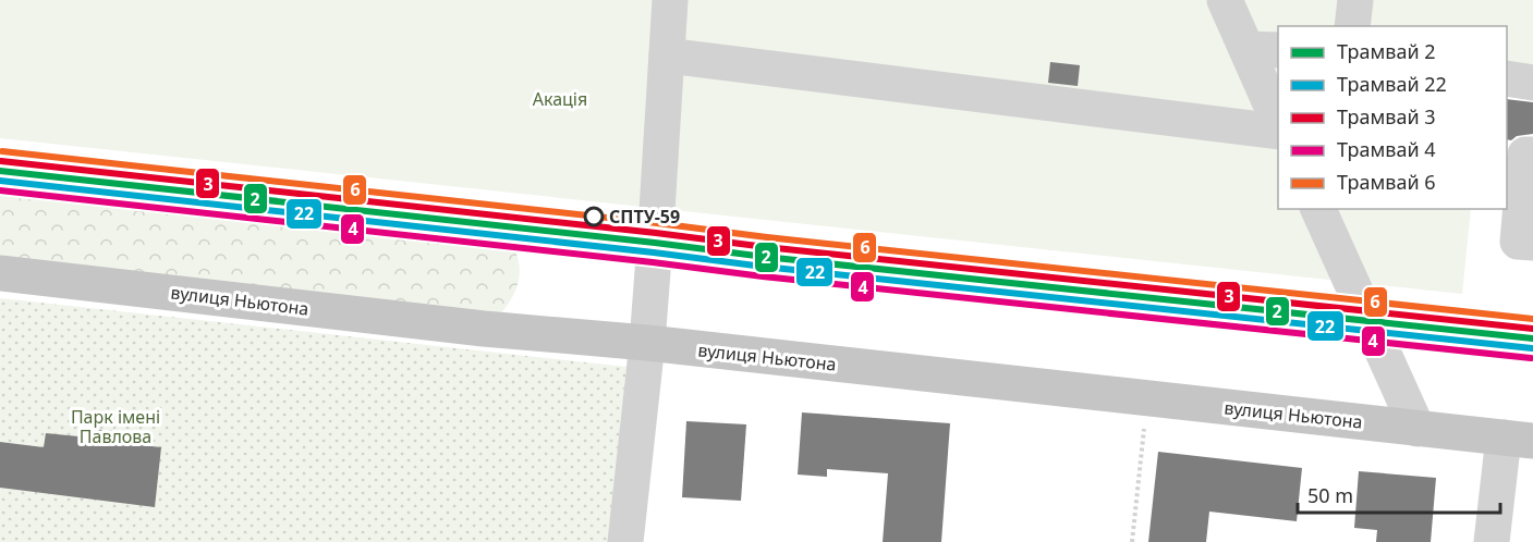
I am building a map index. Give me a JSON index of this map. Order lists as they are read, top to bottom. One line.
{"streets":{"main road":["вулиця Ньютона"]},"parks":["Акація","Парк імені Павлова"],"places":["СПТУ-59"],"lines":["tram line 6","tram line 3","tram line 2","tram line 22","tram line 4"],"legend":["Трамвай 2","Трамвай 22","Трамвай 3","Трамвай 4","Трамвай 6"],"scale_bar":"50 m"}
